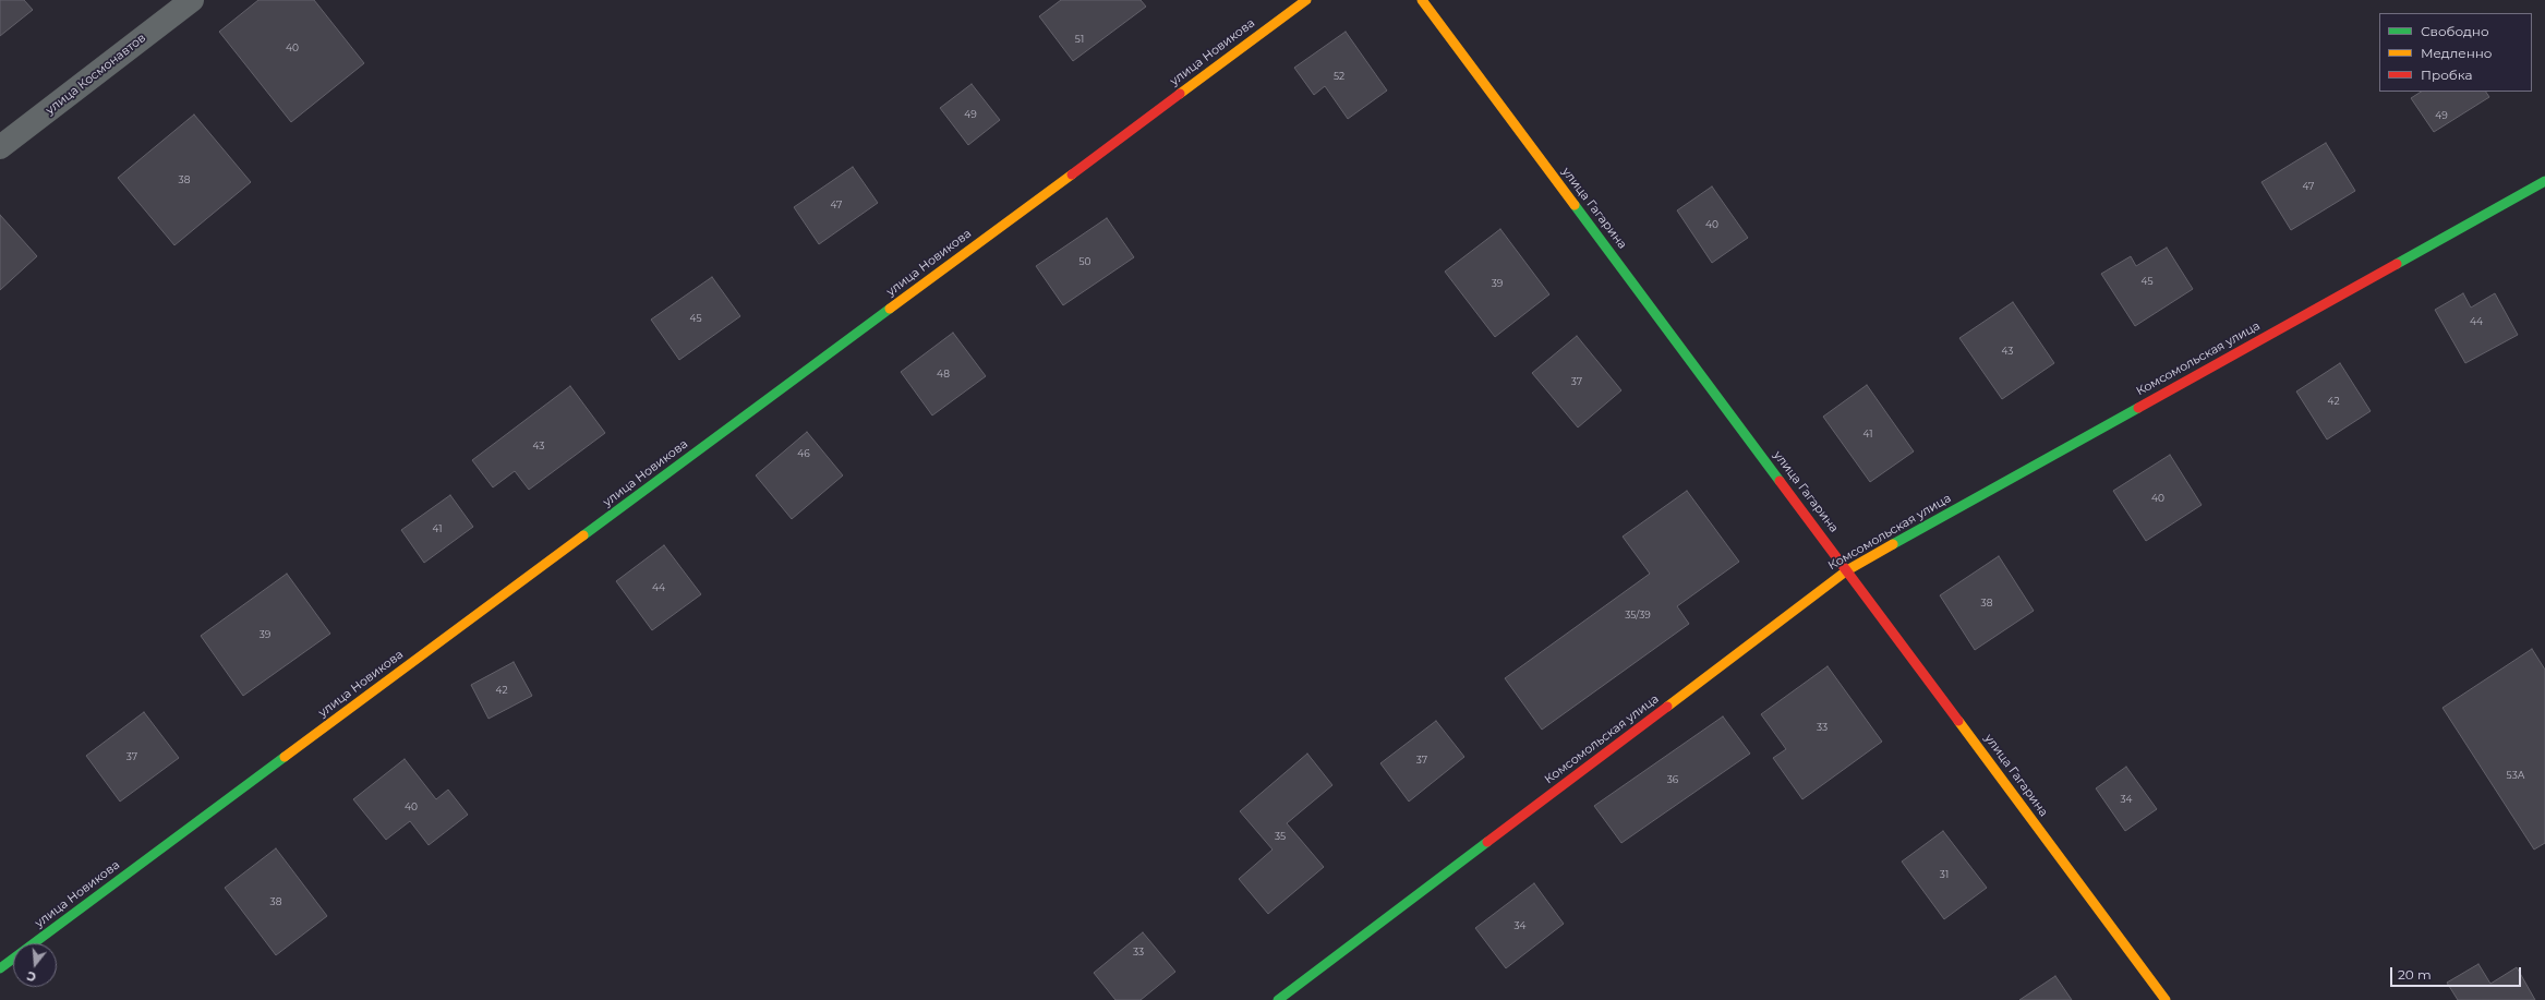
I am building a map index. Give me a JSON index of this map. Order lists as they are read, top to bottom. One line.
{"streets":{"street":["улица Новикова","улица Космонавтов","улица Гагарина","Комсомольская улица"]},"crossings":[["улица Гагарина","Комсомольская улица"]],"house_numbers":["51","40","52","49","49","38","47","47","40","50","45","39","45","44","43","48","37","42","41","43","46","40","41","44","38","35/39","39","42","33","37","37","53А","36","34","40","35","31","38","34","33"],"legend":["Свободно","Медленно","Пробка"],"scale_bar":"20 m","north":"bottom"}
